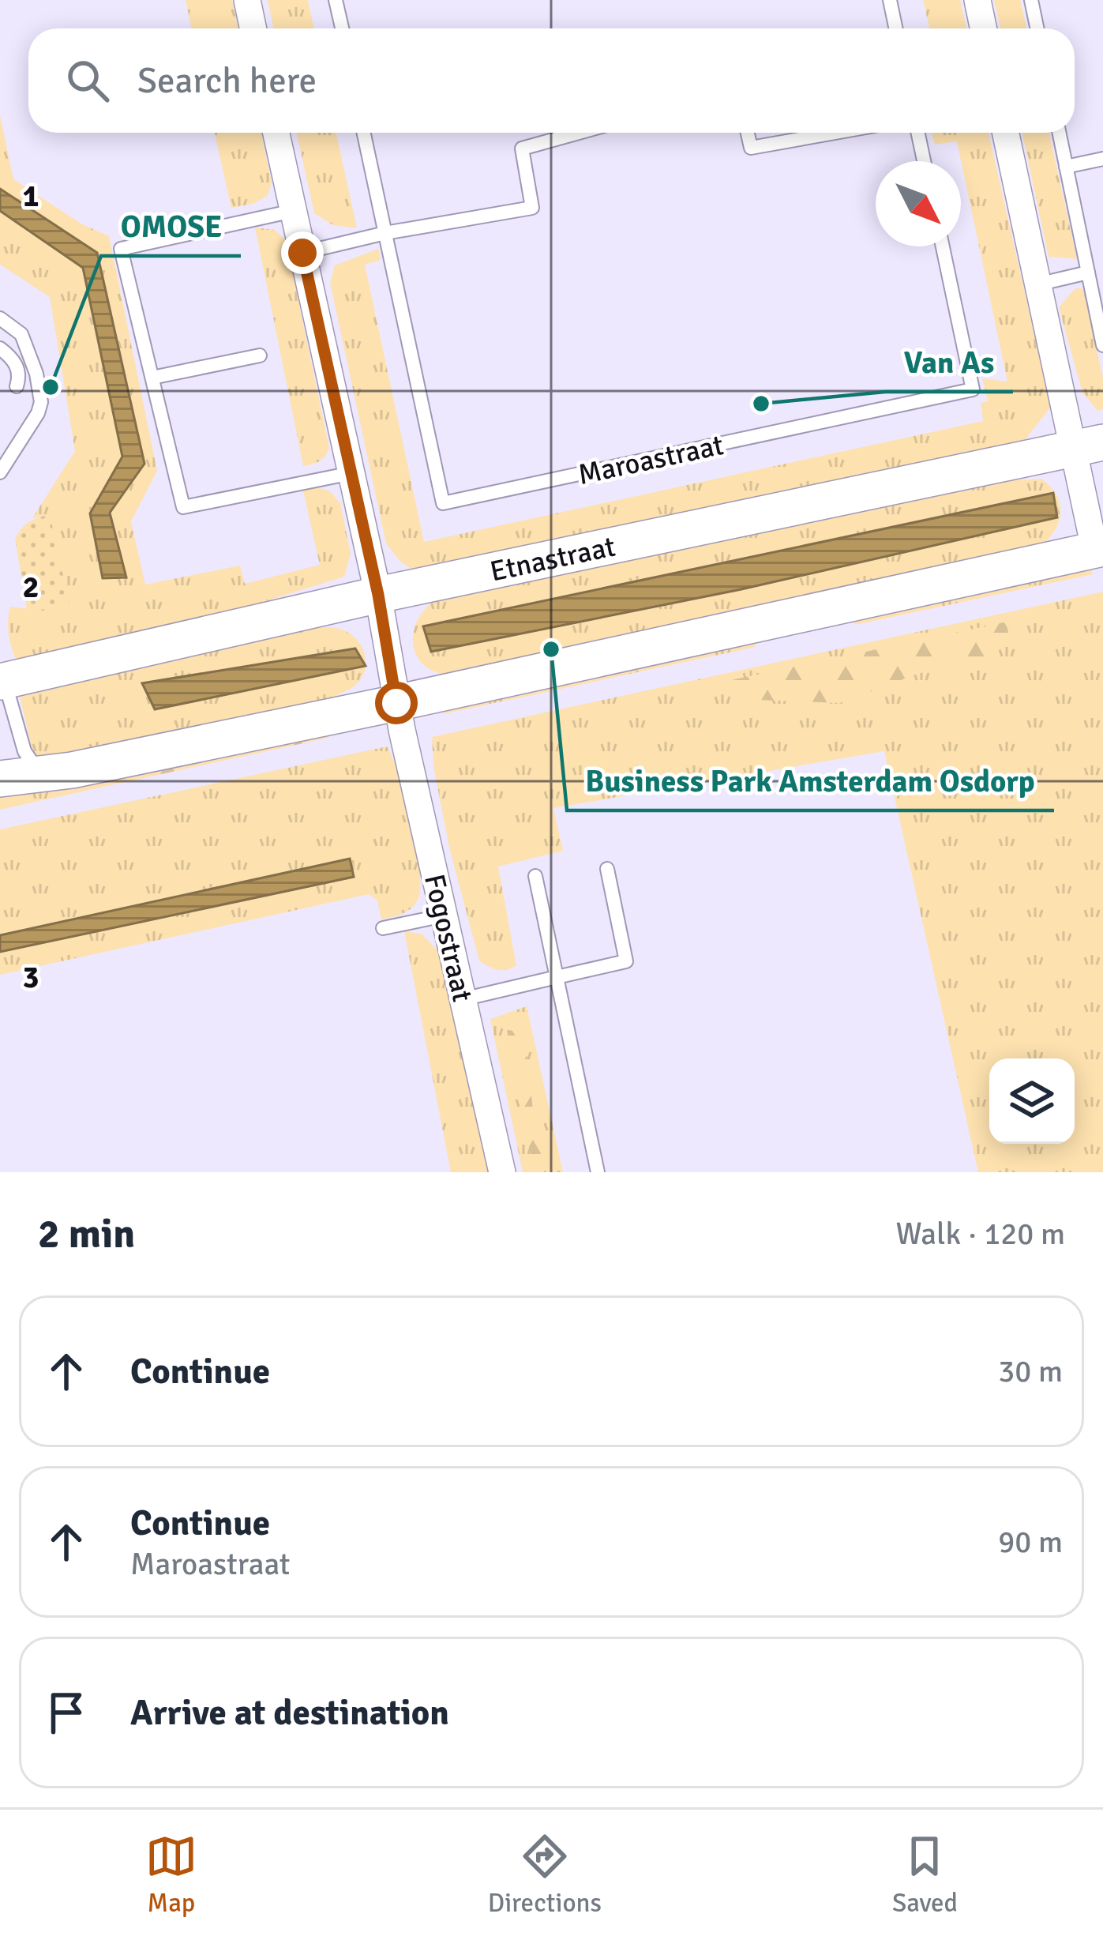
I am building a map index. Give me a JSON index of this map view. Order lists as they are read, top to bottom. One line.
{"streets":{"street":["Etnastraat","Fogostraat"],"lane":["Maroastraat"]},"crossings":[["Etnastraat","Fogostraat"]],"places":["OMOSE","Van As","Business Park Amsterdam Osdorp"],"north":"bottom right","page":{"search":"Search here","heading":["2 min","Walk · 120 m"],"list":[["Continue","30 m"],["Continue","Maroastraat","90 m"],"Arrive at destination"],"nav":["Map","Directions","Saved"]},"grid":{"rows":["1","2","3"]}}
